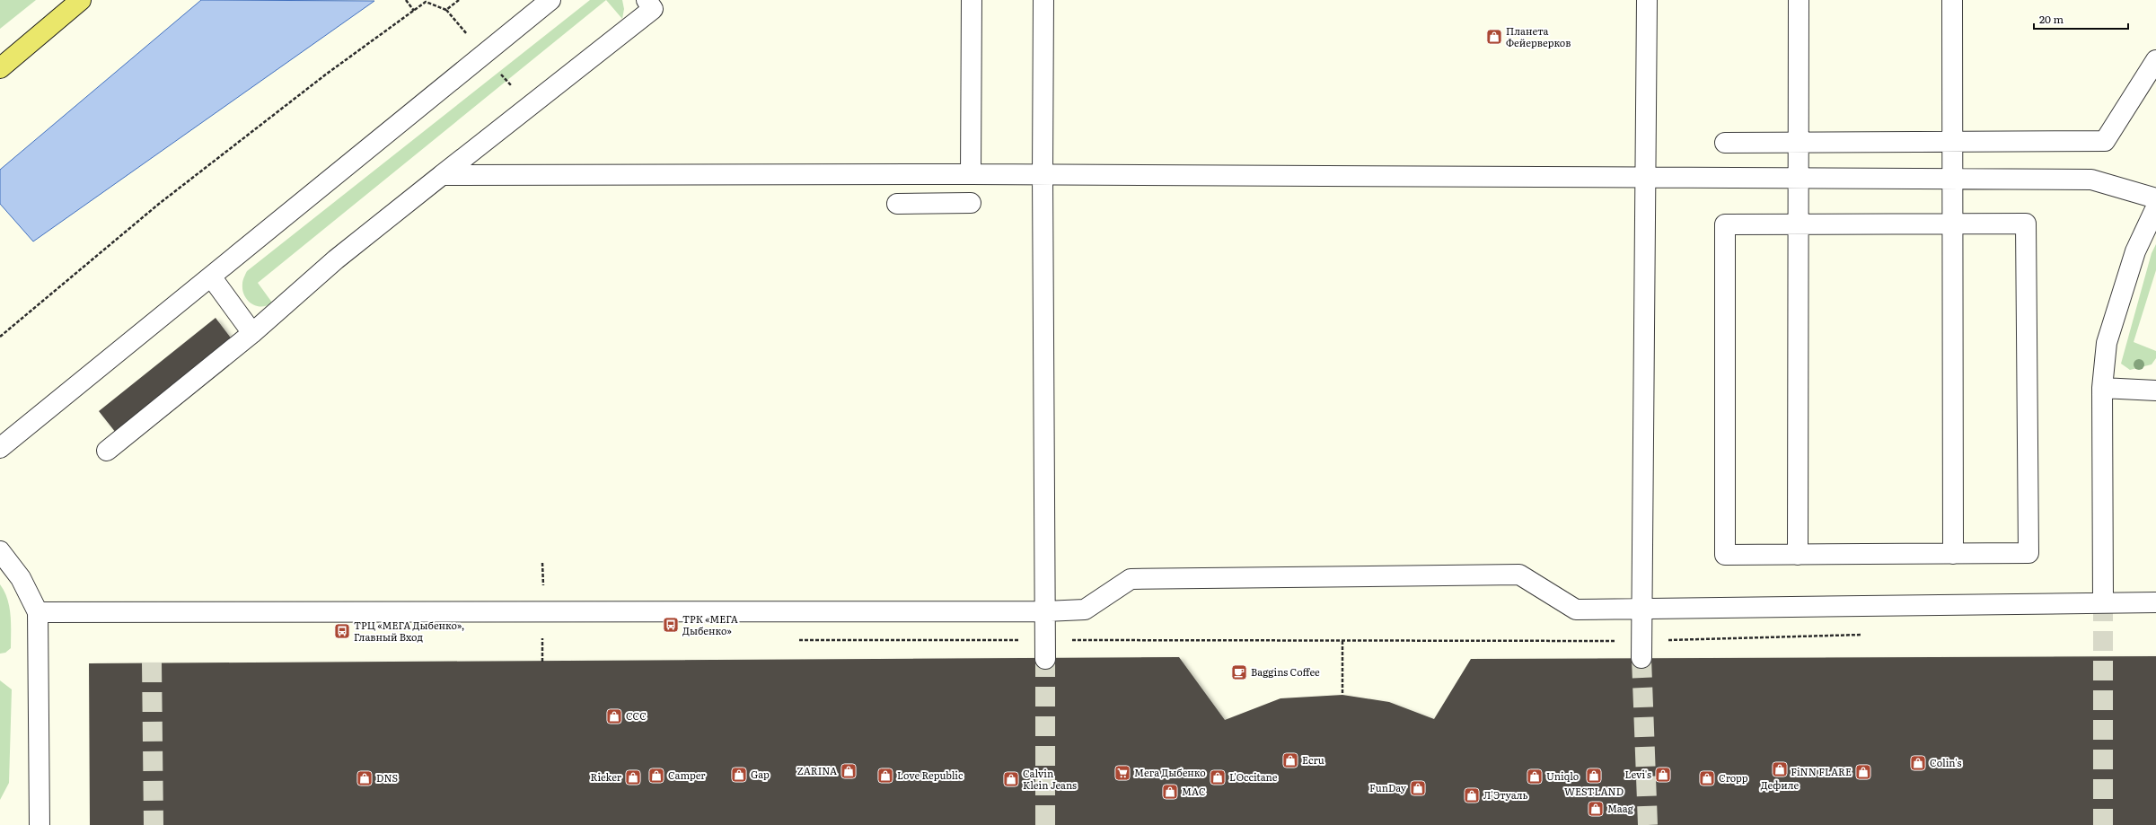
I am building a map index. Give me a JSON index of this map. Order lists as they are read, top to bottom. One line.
{"places":{"shop":["Планета Фейерверков","CCC","Ecru","Colin's","Дефиле","ZARINA","FiNN FLARE","Gap","Levi's","Camper","Love Republic","WESTLAND","Uniqlo","Rieker","L'Occitane","DNS","Cropp","Calvin Klein Jeans","FunDay","MAC","Л'Этуаль","Maag"],"bus stop":["ТРК «МЕГА Дыбенко»","ТРЦ «МЕГА Дыбенко», Главный Вход"],"cafe":["Baggins Coffee"],"supermarket":["Мега Дыбенко"]},"scale_bar":"20 m"}
